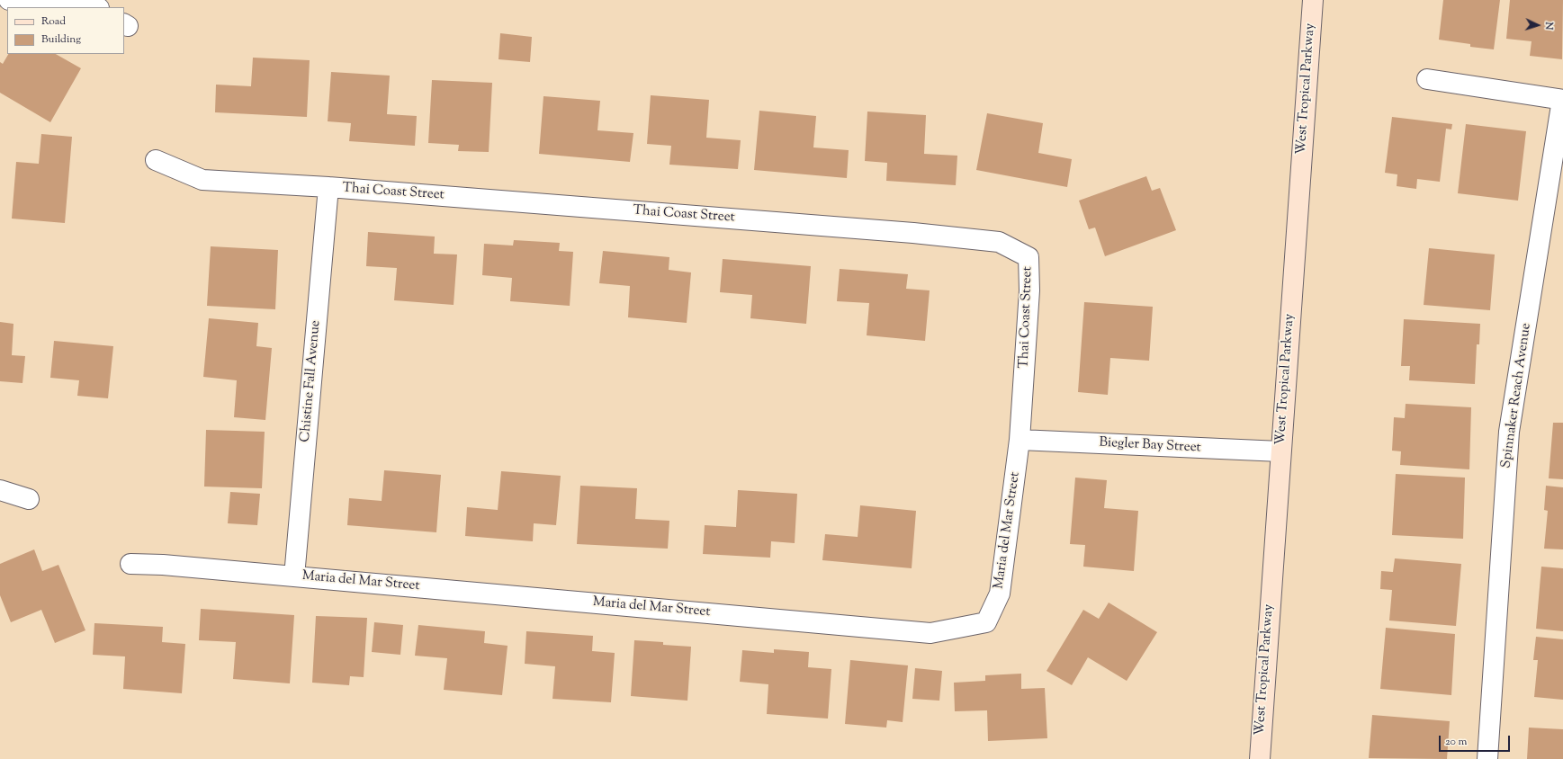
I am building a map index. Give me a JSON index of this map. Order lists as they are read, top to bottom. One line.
{"streets":{"main road":["West Tropical Parkway"],"street":["Thai Coast Street","Chistine Fall Avenue","Spinnaker Reach Avenue","Biegler Bay Street","Maria del Mar Street"]},"crossings":[["West Tropical Parkway","Biegler Bay Street"],["Thai Coast Street","Chistine Fall Avenue"],["Thai Coast Street","Biegler Bay Street"],["Thai Coast Street","Maria del Mar Street"],["Chistine Fall Avenue","Maria del Mar Street"],["Biegler Bay Street","Maria del Mar Street"]],"legend":["Road","Building"],"scale_bar":"20 m","north":"right"}
